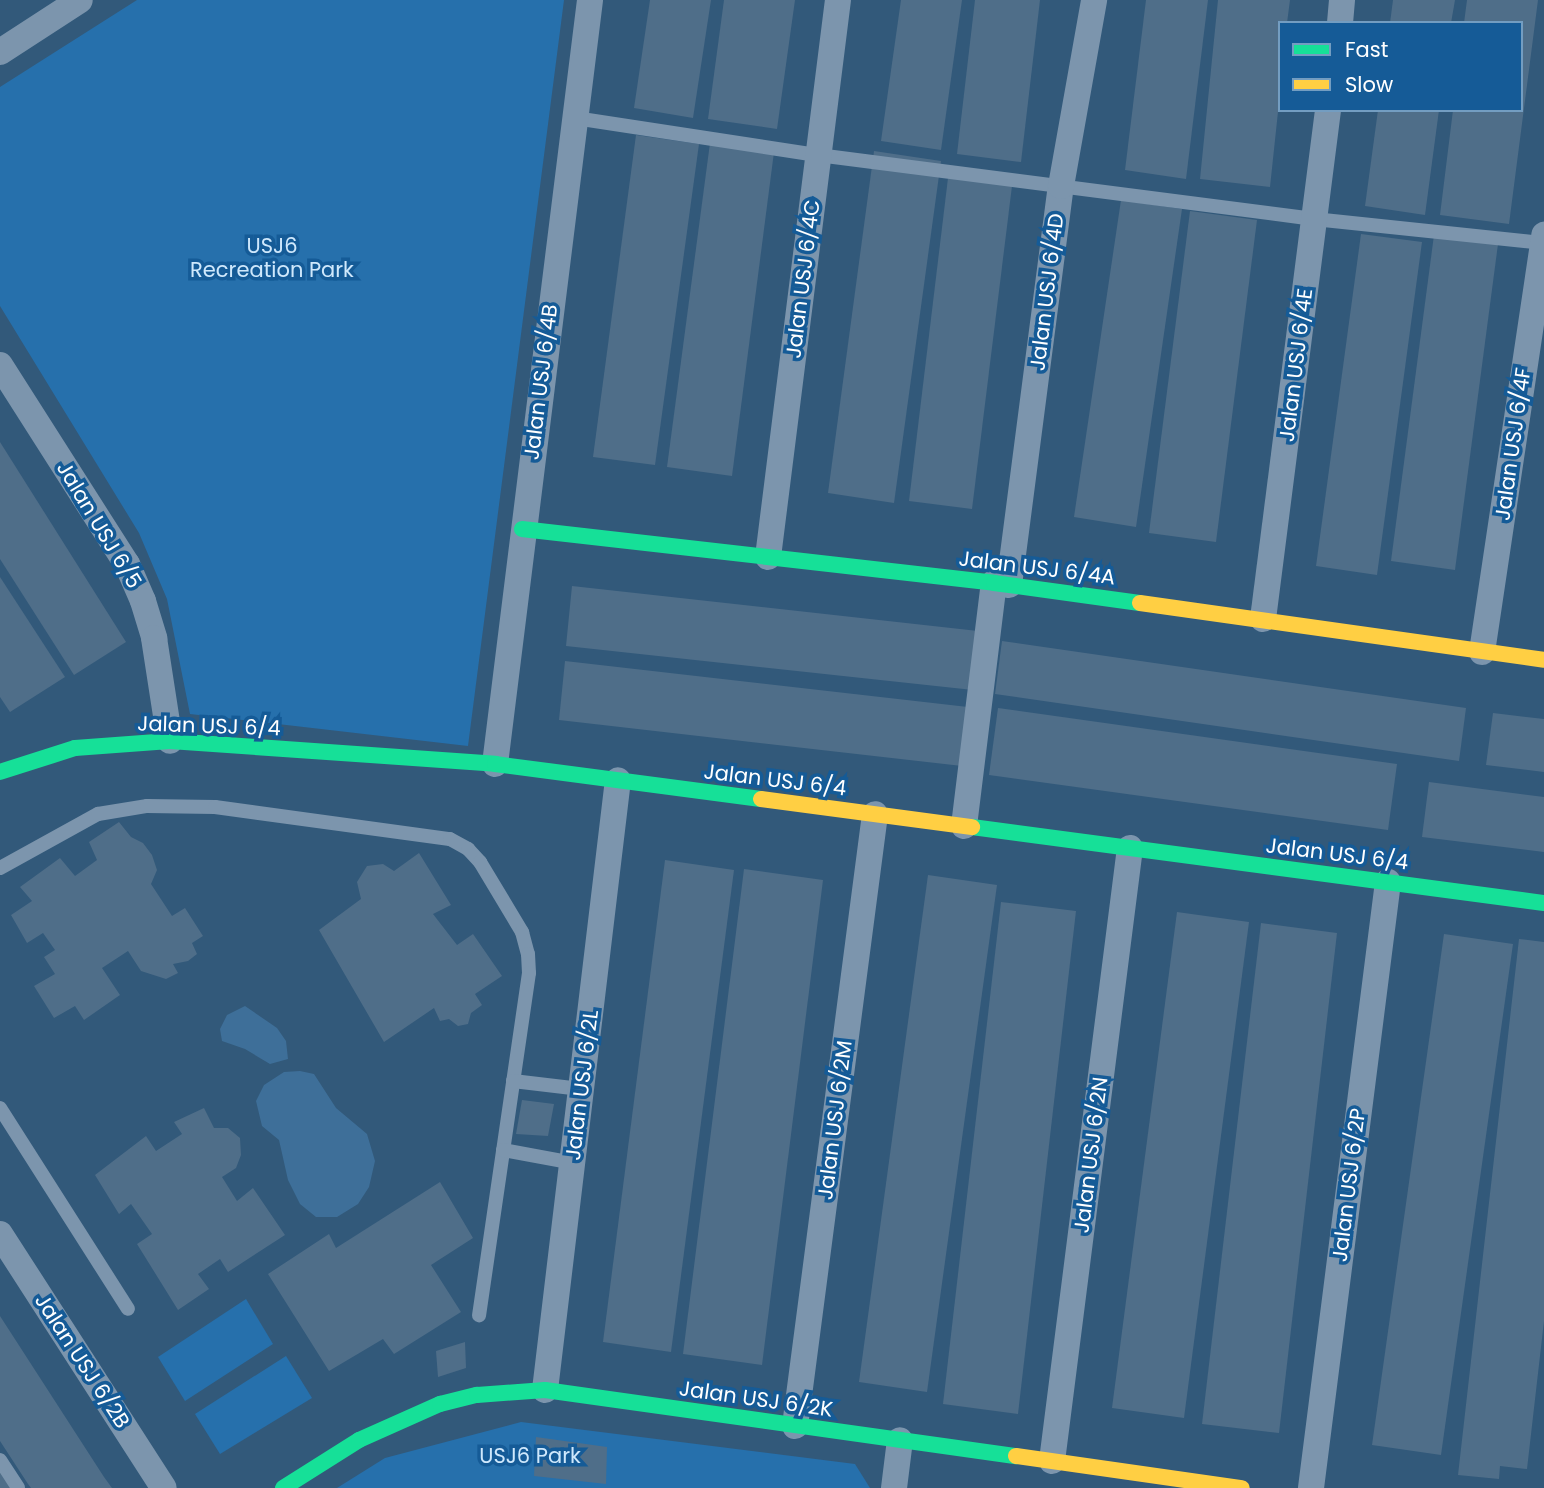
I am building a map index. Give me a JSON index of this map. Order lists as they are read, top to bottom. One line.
{"streets":{"street":["Jalan USJ 6/4C","Jalan USJ 6/4D","Jalan USJ 6/4E","Jalan USJ 6/4B","Jalan USJ 6/4F","Jalan USJ 6/5","Jalan USJ 6/4A","Jalan USJ 6/4","Jalan USJ 6/2L","Jalan USJ 6/2M","Jalan USJ 6/2N","Jalan USJ 6/2P","Jalan USJ 6/2B","Jalan USJ 6/2K"]},"crossings":[["Jalan USJ 6/4C","Jalan USJ 6/4A"],["Jalan USJ 6/4D","Jalan USJ 6/4A"],["Jalan USJ 6/4D","Jalan USJ 6/4"],["Jalan USJ 6/4E","Jalan USJ 6/4A"],["Jalan USJ 6/4B","Jalan USJ 6/4A"],["Jalan USJ 6/4B","Jalan USJ 6/4"],["Jalan USJ 6/4F","Jalan USJ 6/4A"],["Jalan USJ 6/5","Jalan USJ 6/4"],["Jalan USJ 6/4","Jalan USJ 6/2L"],["Jalan USJ 6/4","Jalan USJ 6/2M"],["Jalan USJ 6/4","Jalan USJ 6/2N"],["Jalan USJ 6/4","Jalan USJ 6/2P"],["Jalan USJ 6/2L","Jalan USJ 6/2K"],["Jalan USJ 6/2M","Jalan USJ 6/2K"],["Jalan USJ 6/2N","Jalan USJ 6/2K"]],"parks":["USJ6 Recreation Park","USJ6 Park"],"legend":["Fast","Slow"]}
